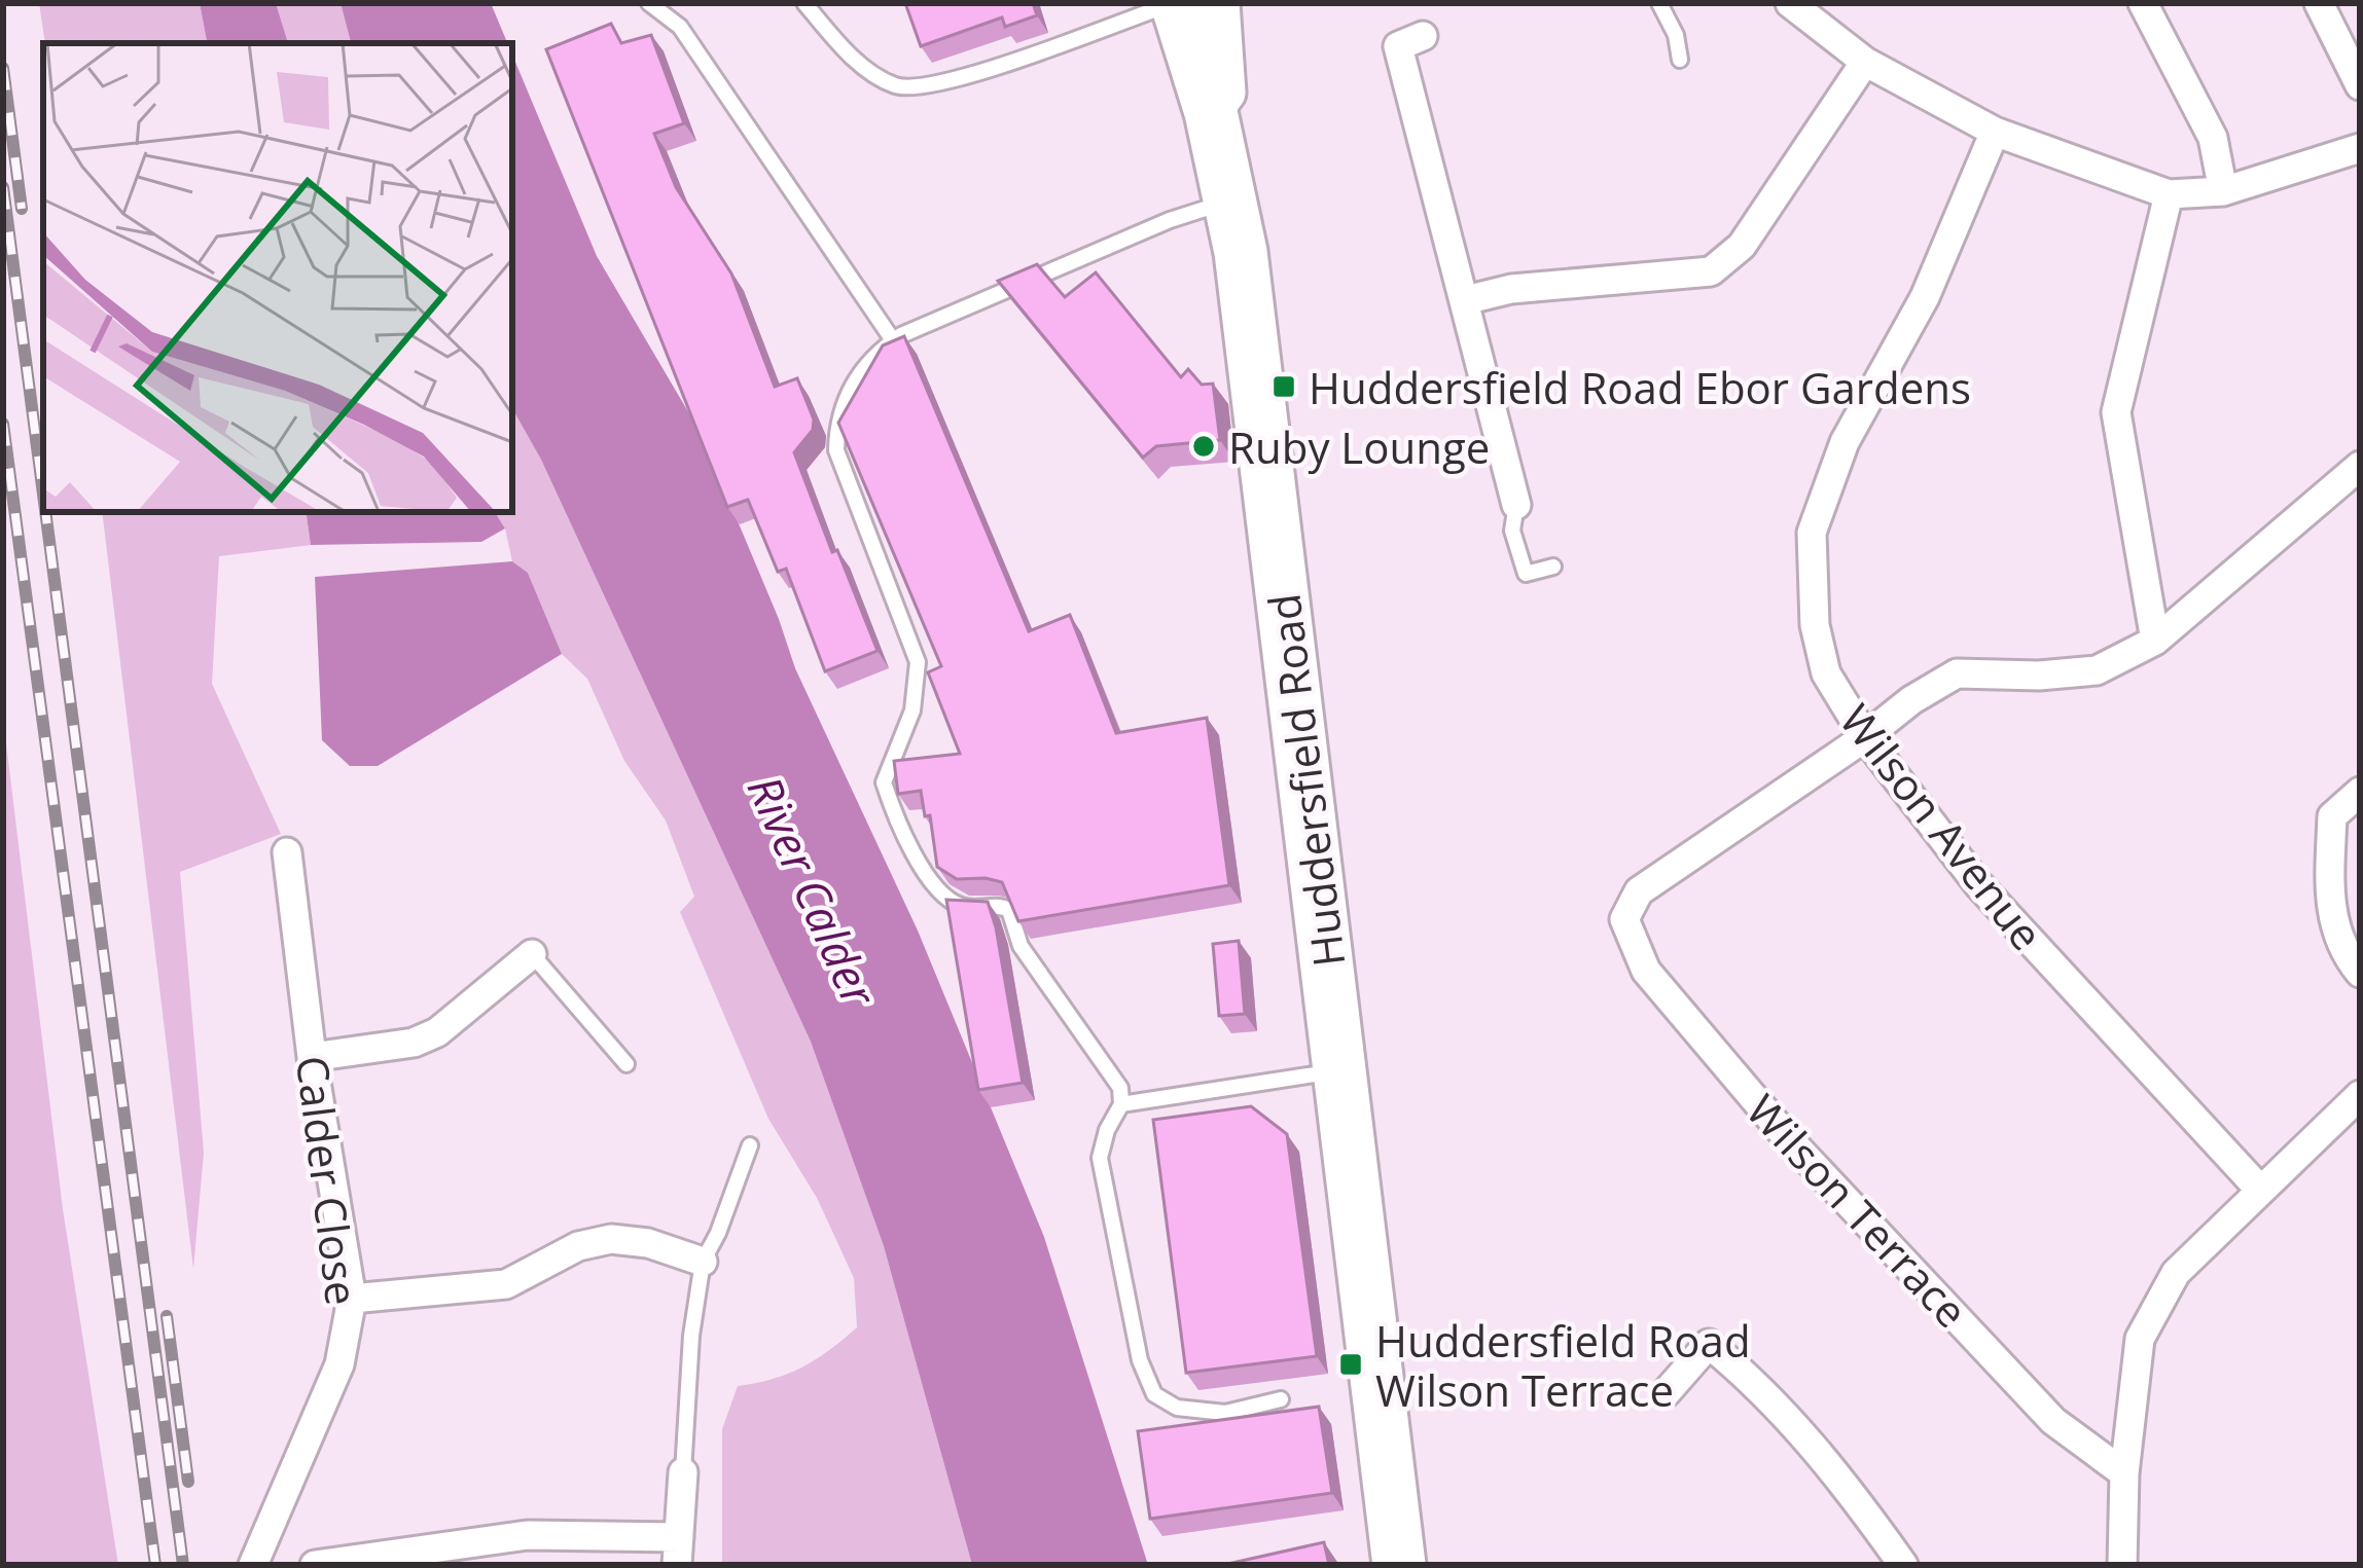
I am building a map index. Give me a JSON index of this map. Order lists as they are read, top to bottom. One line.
{"streets":{"highway":["Huddersfield Road"],"street":["Wilson Avenue","Calder Close","Wilson Terrace"]},"crossings":[["Wilson Avenue","Wilson Terrace"]],"water":["River Calder"],"places":{"transit":["Huddersfield Road Ebor Gardens","Huddersfield Road Wilson Terrace"],"other":["Ruby Lounge"]}}
